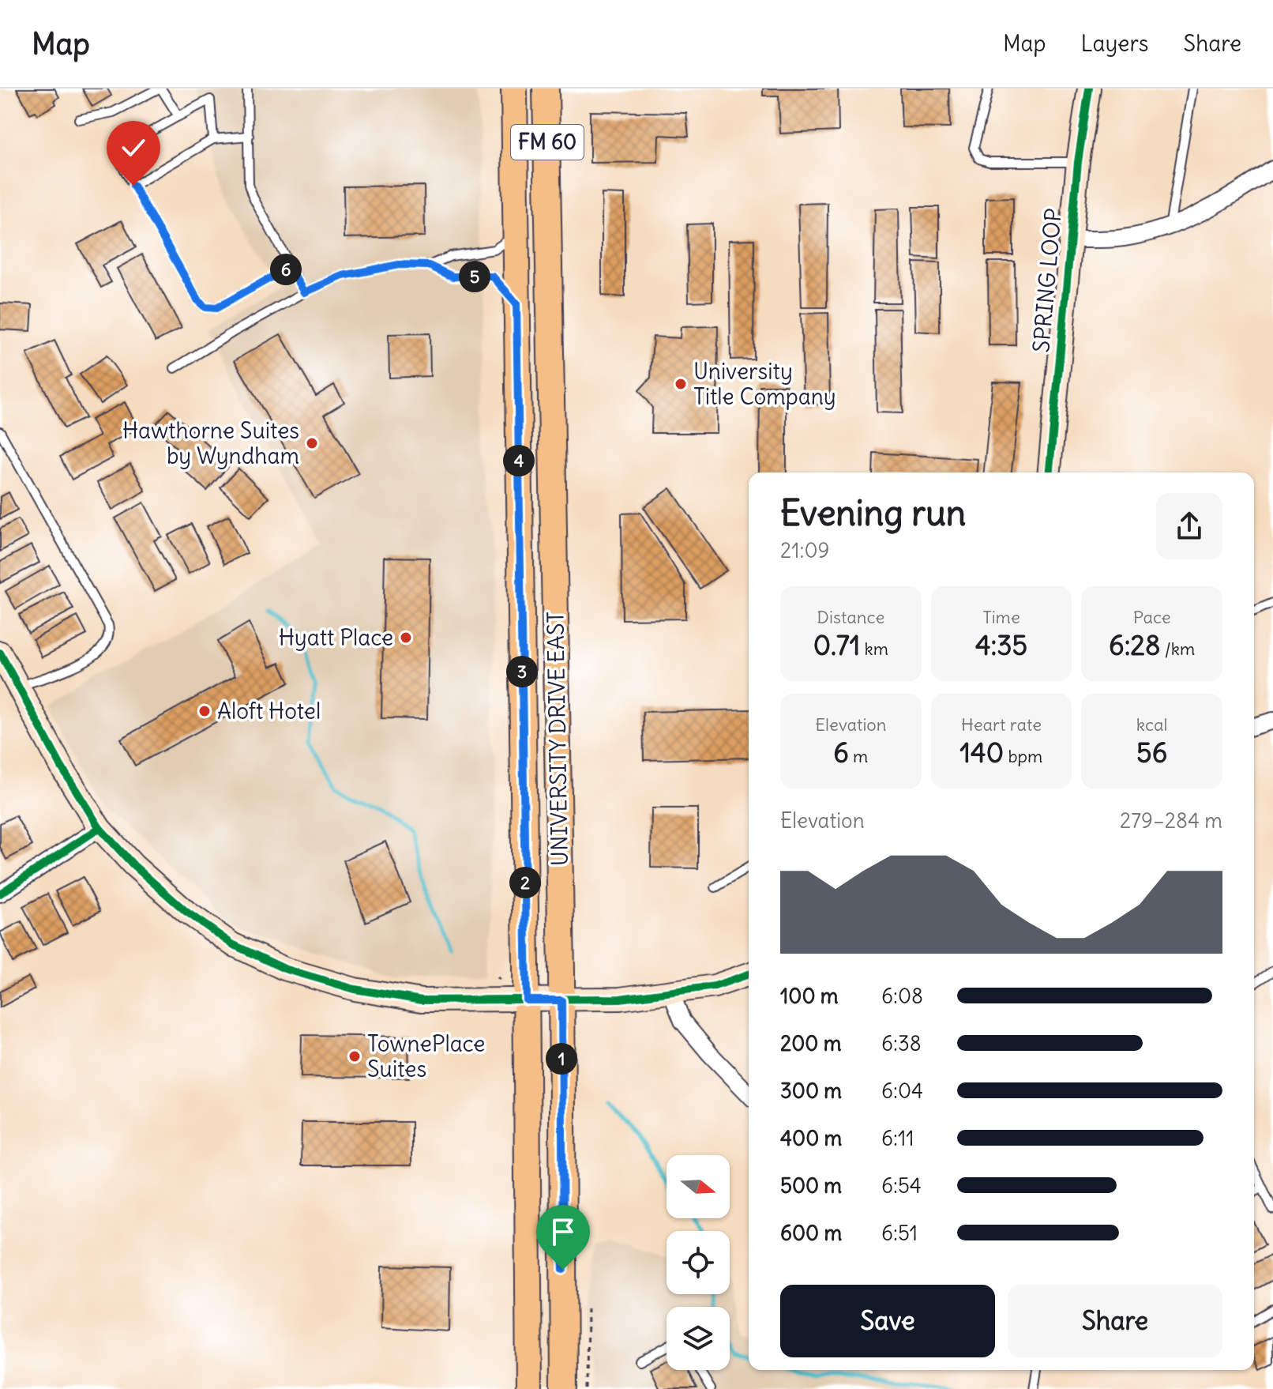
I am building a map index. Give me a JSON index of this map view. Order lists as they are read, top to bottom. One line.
{"streets":{"main road":["FM 60","UNIVERSITY DRIVE EAST"],"street":["SPRING LOOP"]},"places":["University Title Company","Hawthorne Suites by Wyndham","Hyatt Place","Aloft Hotel","TownePlace Suites"],"north":"right","page":{"header":"Map","nav":["Map","Layers","Share"],"pins":["6","5","4","3","2","1"],"heading":["Evening run","21:09"],"stats":[["Distance","0.71 km"],["Time","4:35"],["Pace","6:28 /km"],["Elevation","6 m"],["Heart rate","140 bpm"],["kcal","56"]],"chart":["Elevation","279–284 m"],"list":[{"name":"100 m","note":"6:08"},{"name":"200 m","note":"6:38"},{"name":"300 m","note":"6:04"},{"name":"400 m","note":"6:11"},{"name":"500 m","note":"6:54"},{"name":"600 m","note":"6:51"}],"buttons":["Save","Share"]}}
